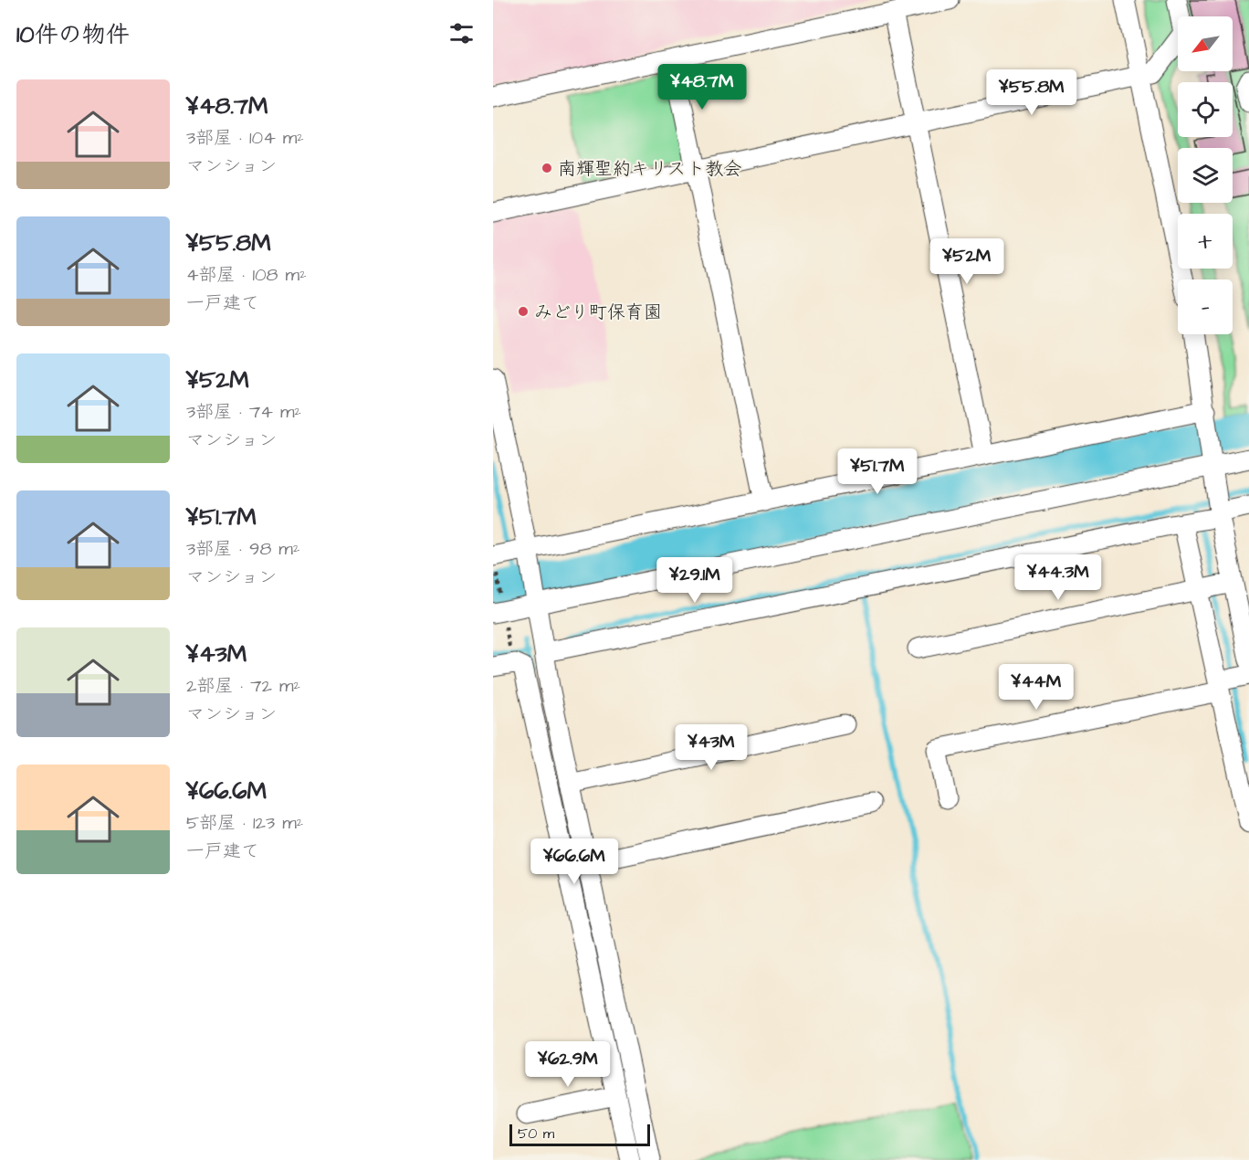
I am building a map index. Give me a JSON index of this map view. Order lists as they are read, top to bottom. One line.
{"places":["南輝聖約キリスト教会","みどり町保育園"],"scale_bar":"50 m","north":"bottom left","page":{"heading":"10件の物件","map_buttons":["+","−"],"price":["¥48.7M","¥55.8M","¥52M","¥51.7M","¥44.3M","¥29.1M","¥44M","¥43M","¥66.6M","¥62.9M"],"list":[{"name":"¥48.7M","note":"3部屋 · 104 m² · マンション"},{"name":"¥55.8M","note":"4部屋 · 108 m² · 一戸建て"},{"name":"¥52M","note":"3部屋 · 74 m² · マンション"},{"name":"¥51.7M","note":"3部屋 · 98 m² · マンション"},{"name":"¥43M","note":"2部屋 · 72 m² · マンション"},{"name":"¥66.6M","note":"5部屋 · 123 m² · 一戸建て"}],"scale":"50 m"}}
